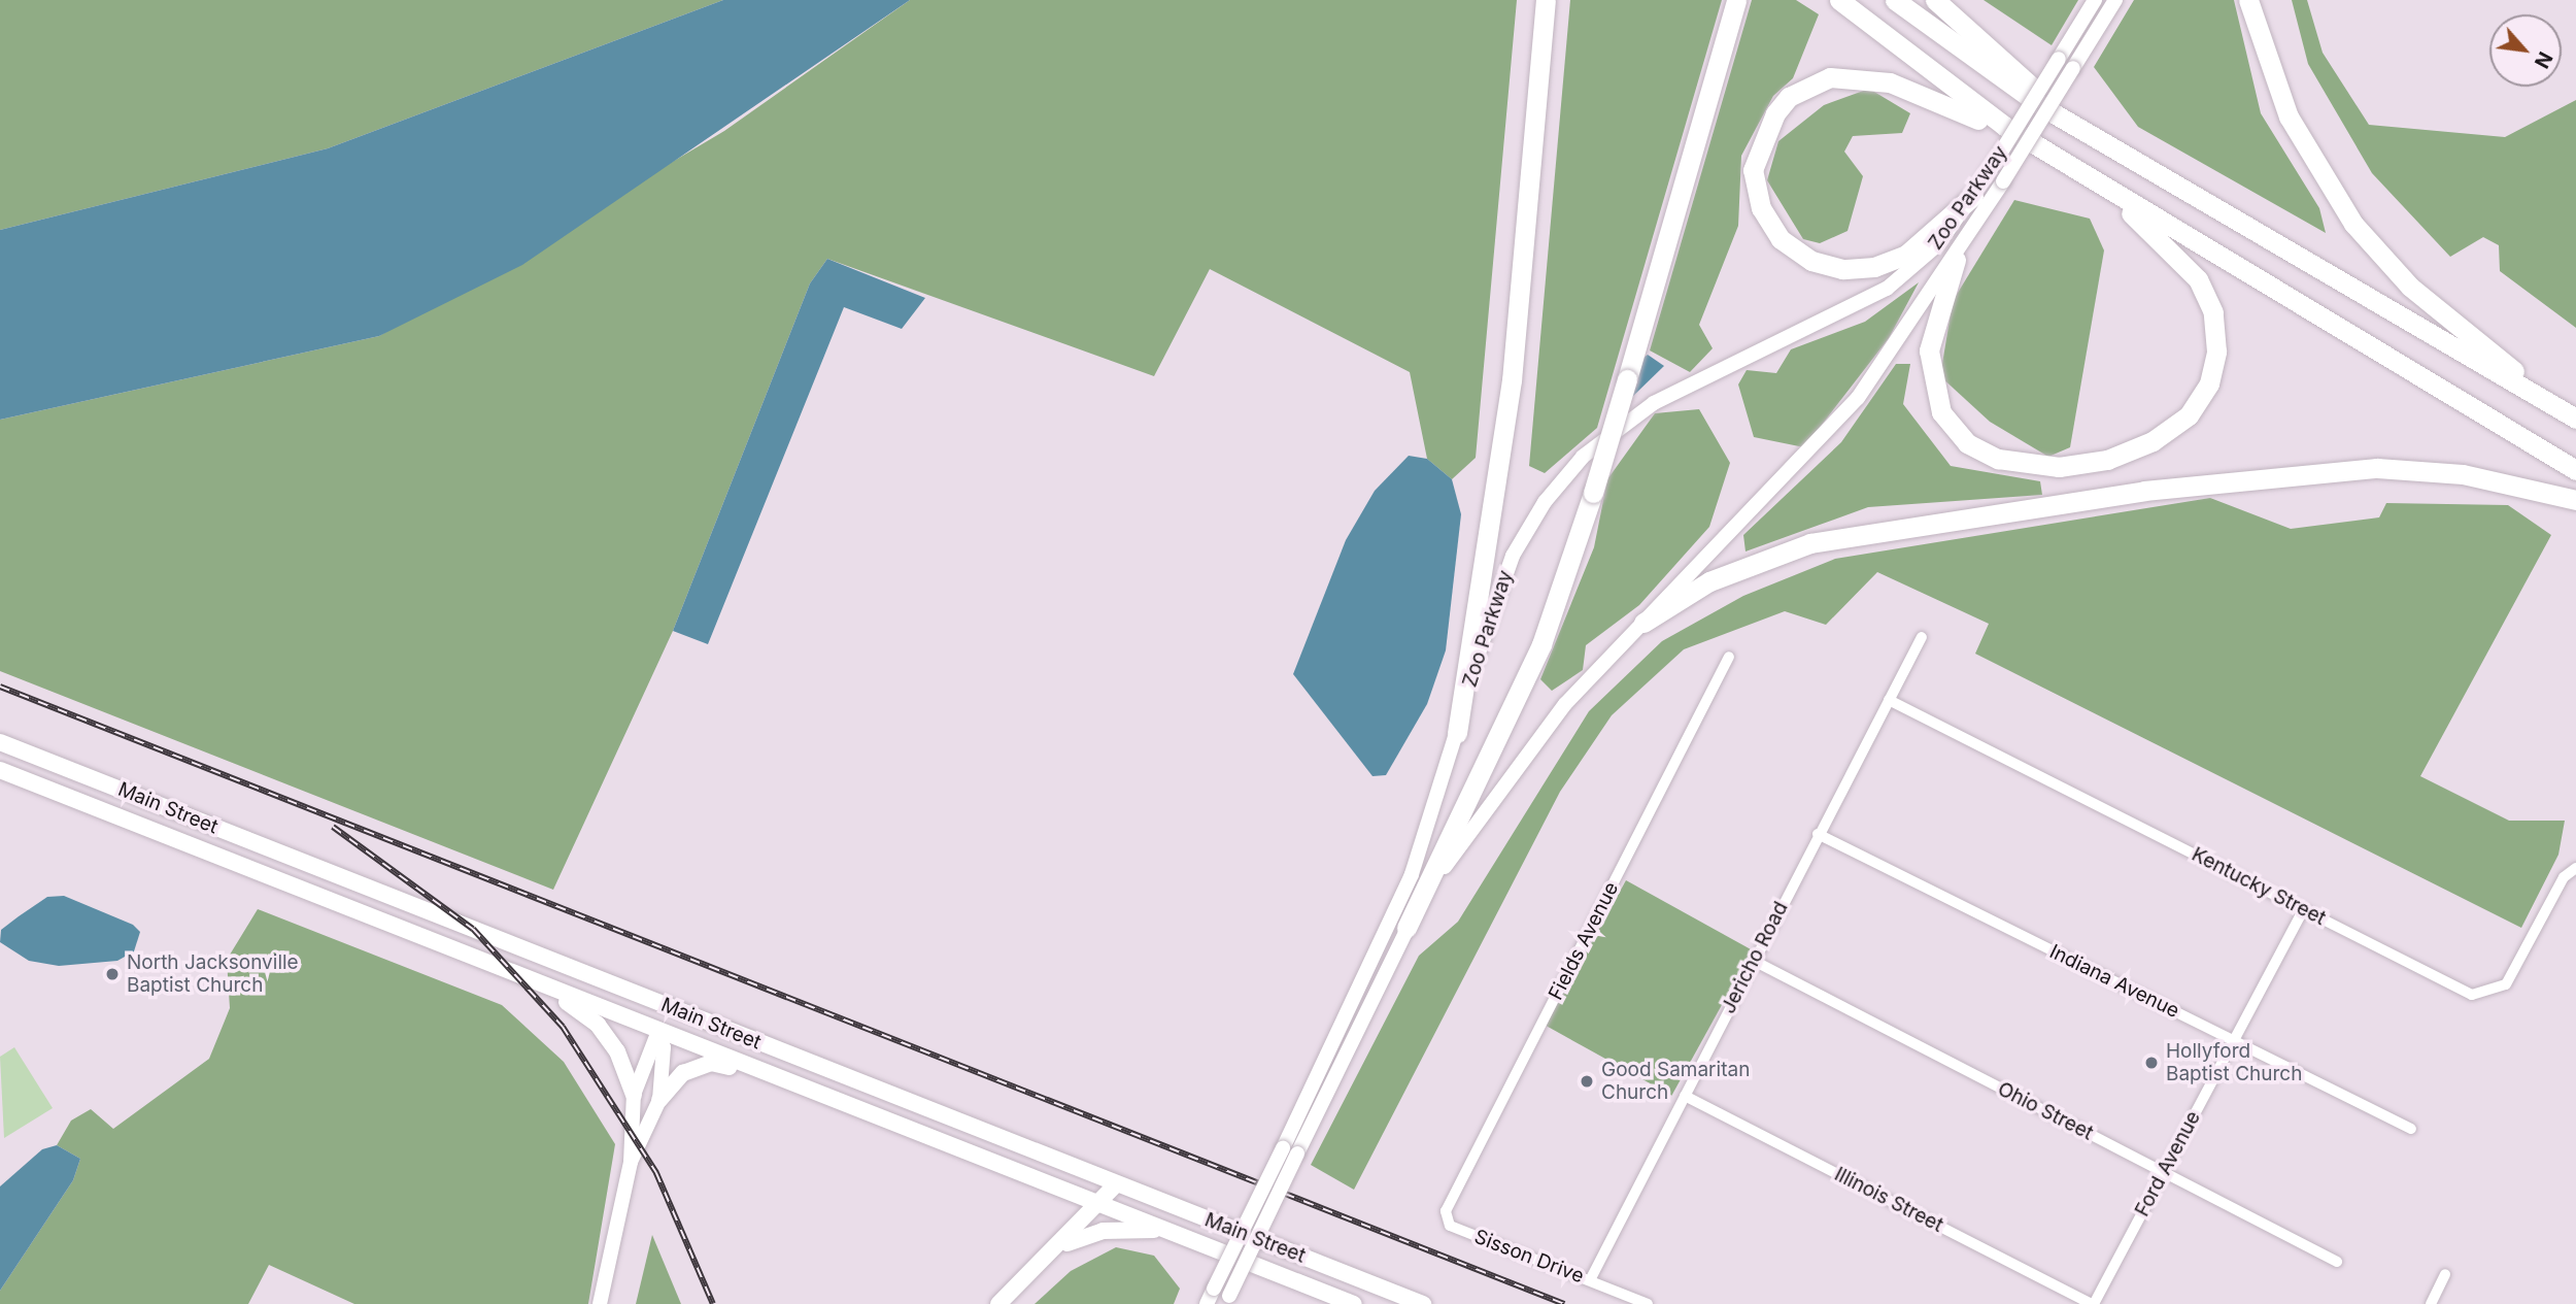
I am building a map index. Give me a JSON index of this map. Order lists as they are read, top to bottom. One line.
{"streets":{"main road":["Zoo Parkway","Main Street"],"street":["Kentucky Street","Fields Avenue","Jericho Road","Indiana Avenue","Ohio Street","Ford Avenue","Illinois Street","Sisson Drive"]},"crossings":[["Kentucky Street","Jericho Road"],["Kentucky Street","Ford Avenue"],["Fields Avenue","Sisson Drive"],["Jericho Road","Indiana Avenue"],["Jericho Road","Ohio Street"],["Jericho Road","Illinois Street"],["Jericho Road","Sisson Drive"],["Indiana Avenue","Ford Avenue"],["Ohio Street","Ford Avenue"],["Ford Avenue","Illinois Street"]],"places":["North Jacksonville Baptist Church","Hollyford Baptist Church","Good Samaritan Church"],"north":"bottom right"}
